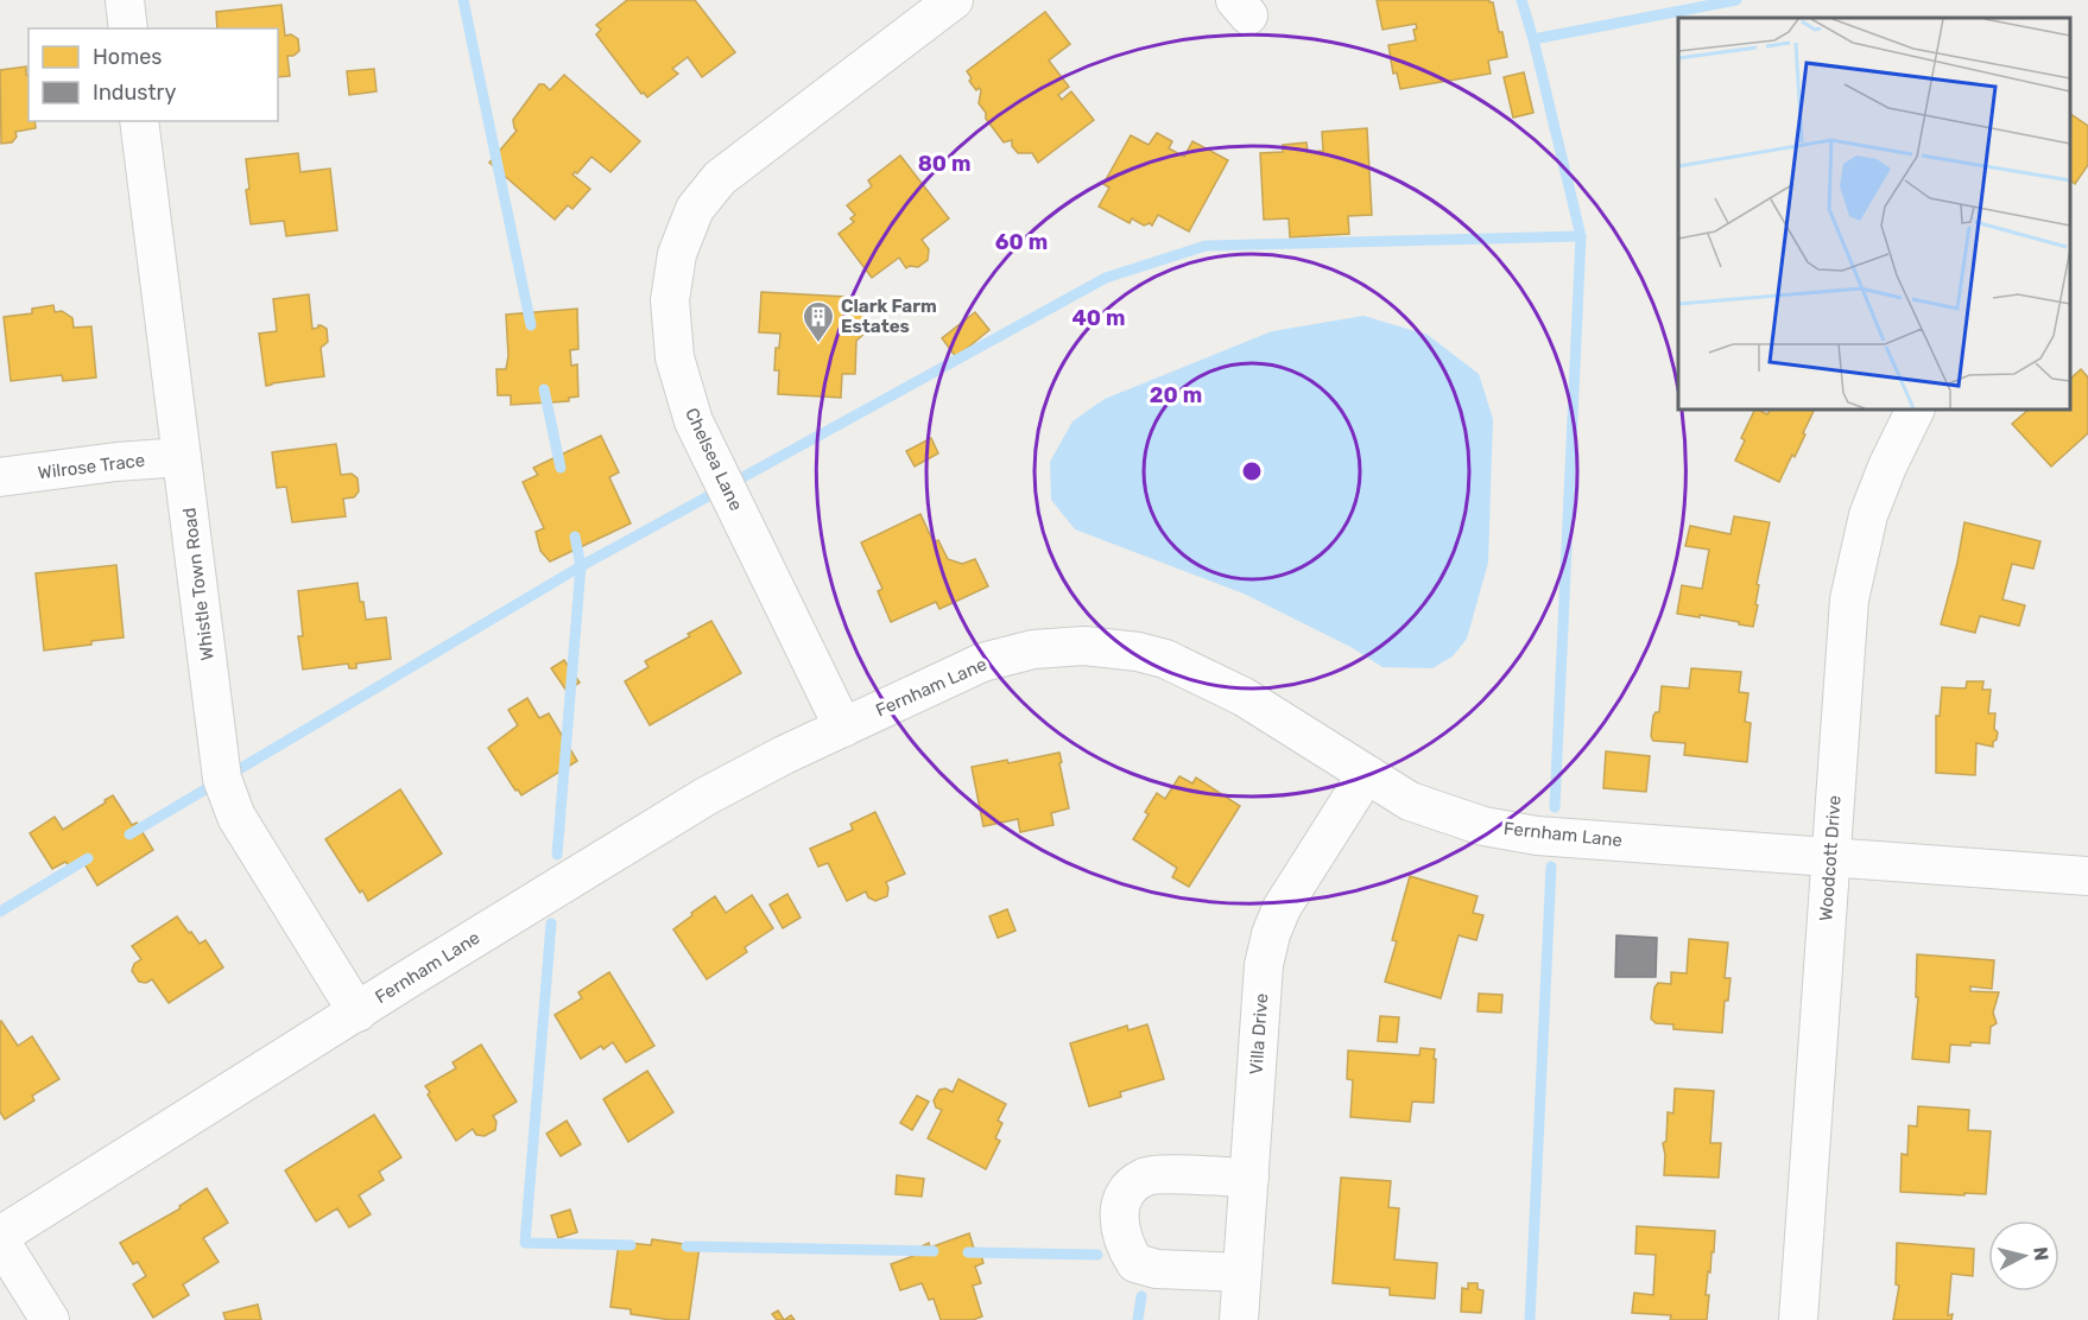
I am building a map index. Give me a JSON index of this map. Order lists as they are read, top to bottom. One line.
{"streets":{"street":["Chelsea Lane","Wilrose Trace","Whistle Town Road","Fernham Lane","Woodcott Drive","Villa Drive"]},"crossings":[["Chelsea Lane","Fernham Lane"],["Wilrose Trace","Whistle Town Road"],["Whistle Town Road","Fernham Lane"],["Fernham Lane","Woodcott Drive"],["Fernham Lane","Villa Drive"]],"places":{"building":["Clark Farm Estates"]},"legend":["Homes","Industry"],"north":"right","rings":["80 m","60 m","40 m","20 m"]}
